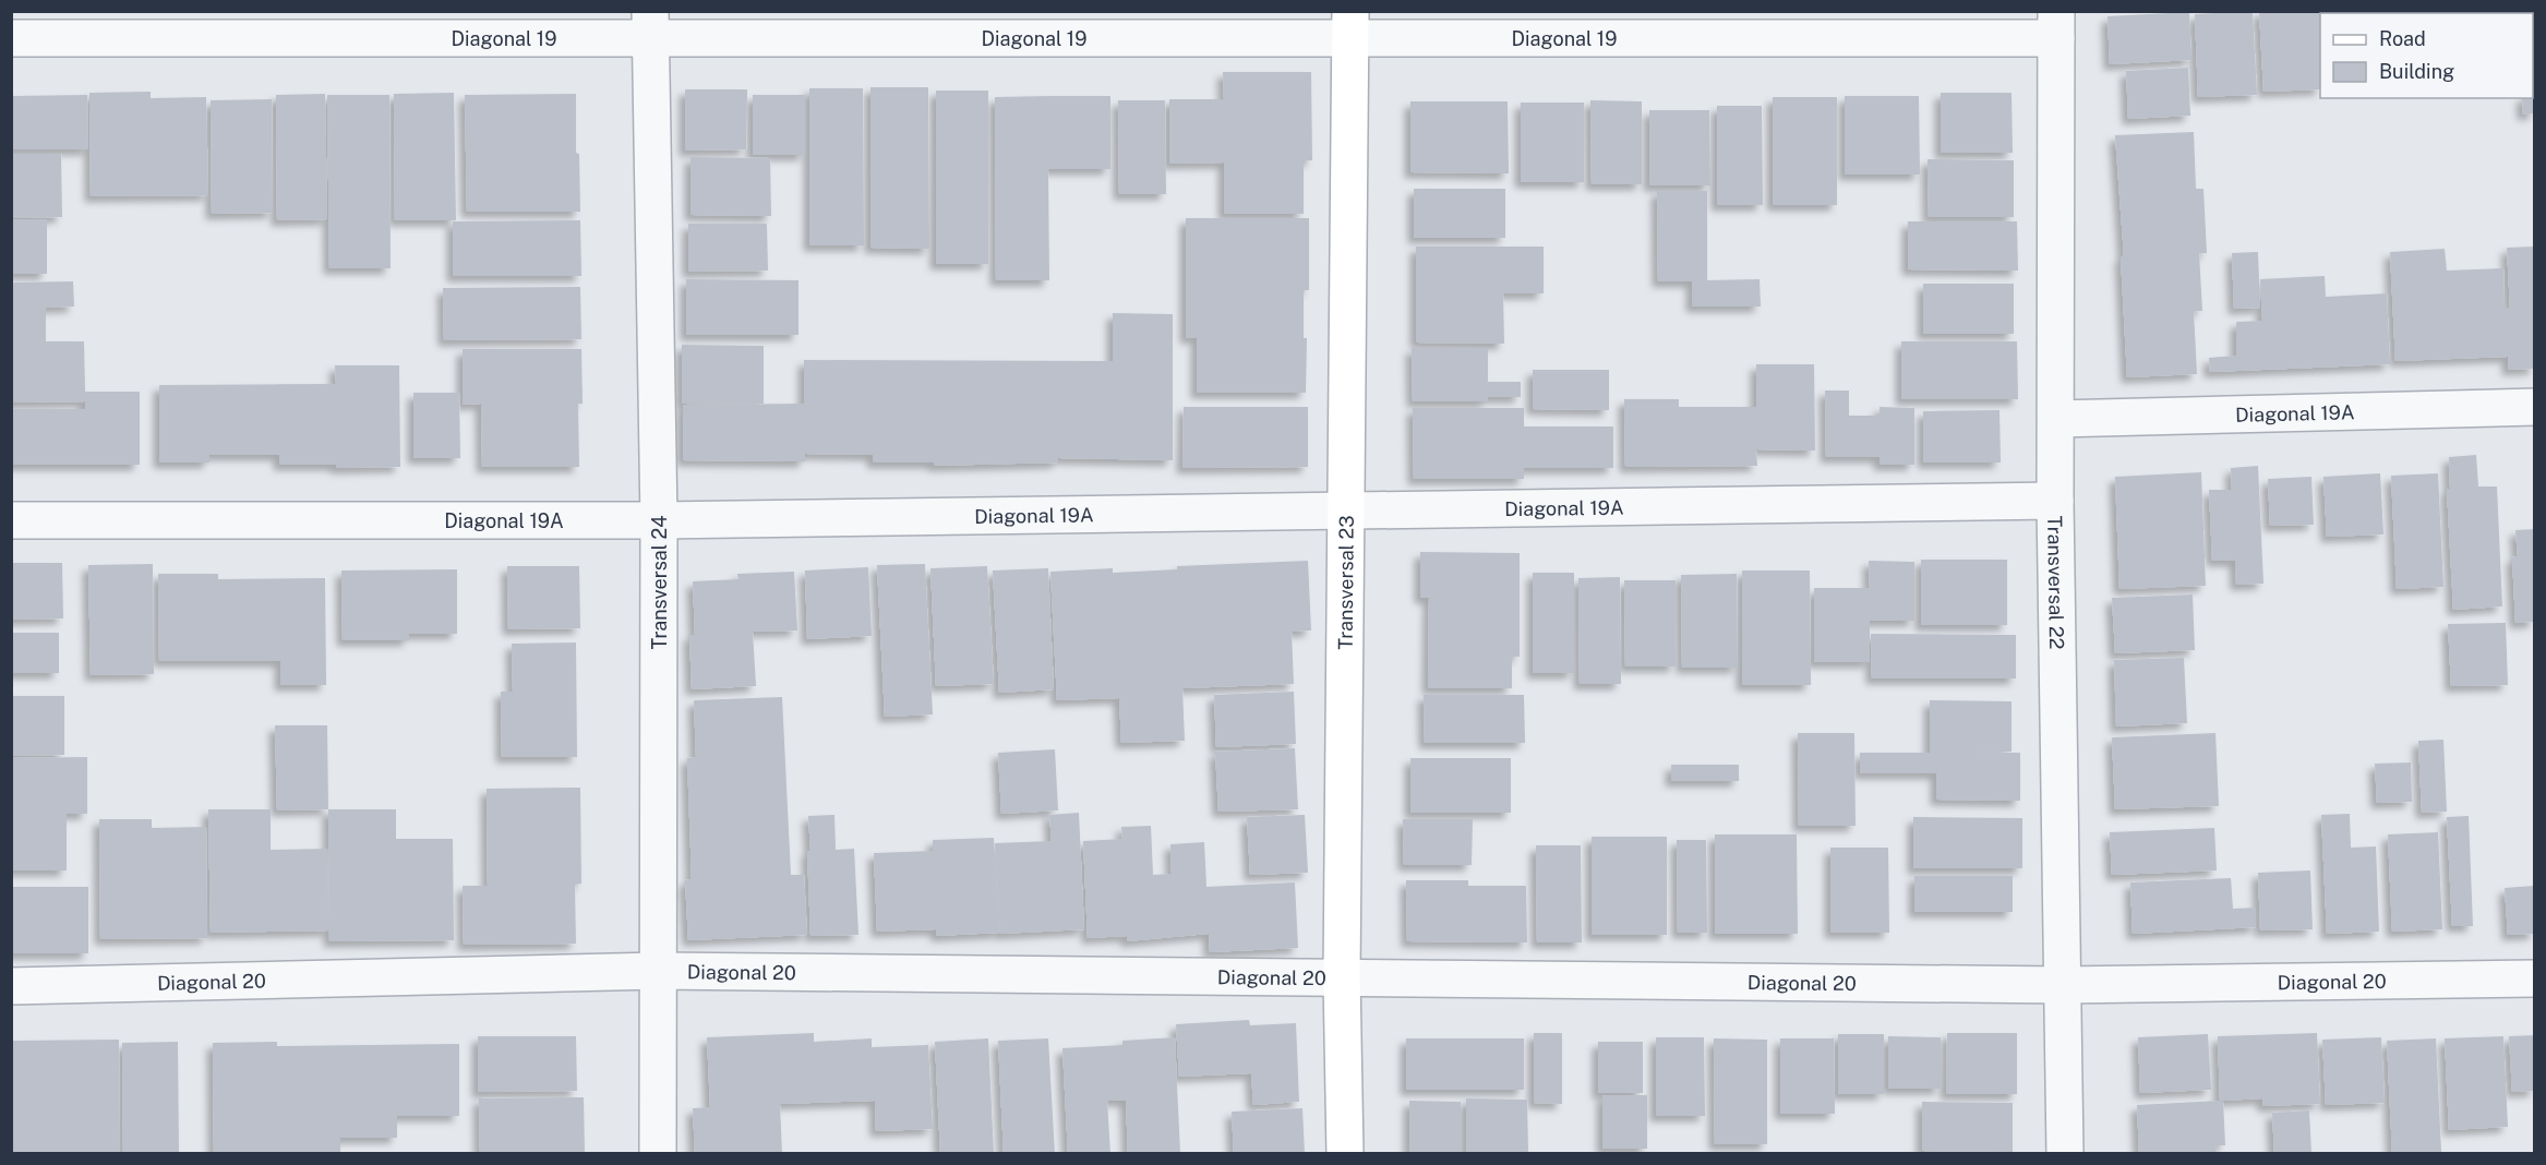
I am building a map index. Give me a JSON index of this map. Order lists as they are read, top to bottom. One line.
{"streets":{"street":["Diagonal 19","Diagonal 19A","Transversal 24","Transversal 23","Transversal 22","Diagonal 20"]},"crossings":[["Diagonal 19","Transversal 24"],["Diagonal 19","Transversal 23"],["Diagonal 19","Transversal 22"],["Diagonal 19A","Transversal 24"],["Diagonal 19A","Transversal 23"],["Diagonal 19A","Transversal 22"],["Transversal 24","Diagonal 20"],["Transversal 23","Diagonal 20"],["Transversal 22","Diagonal 20"]],"legend":["Road","Building"]}
